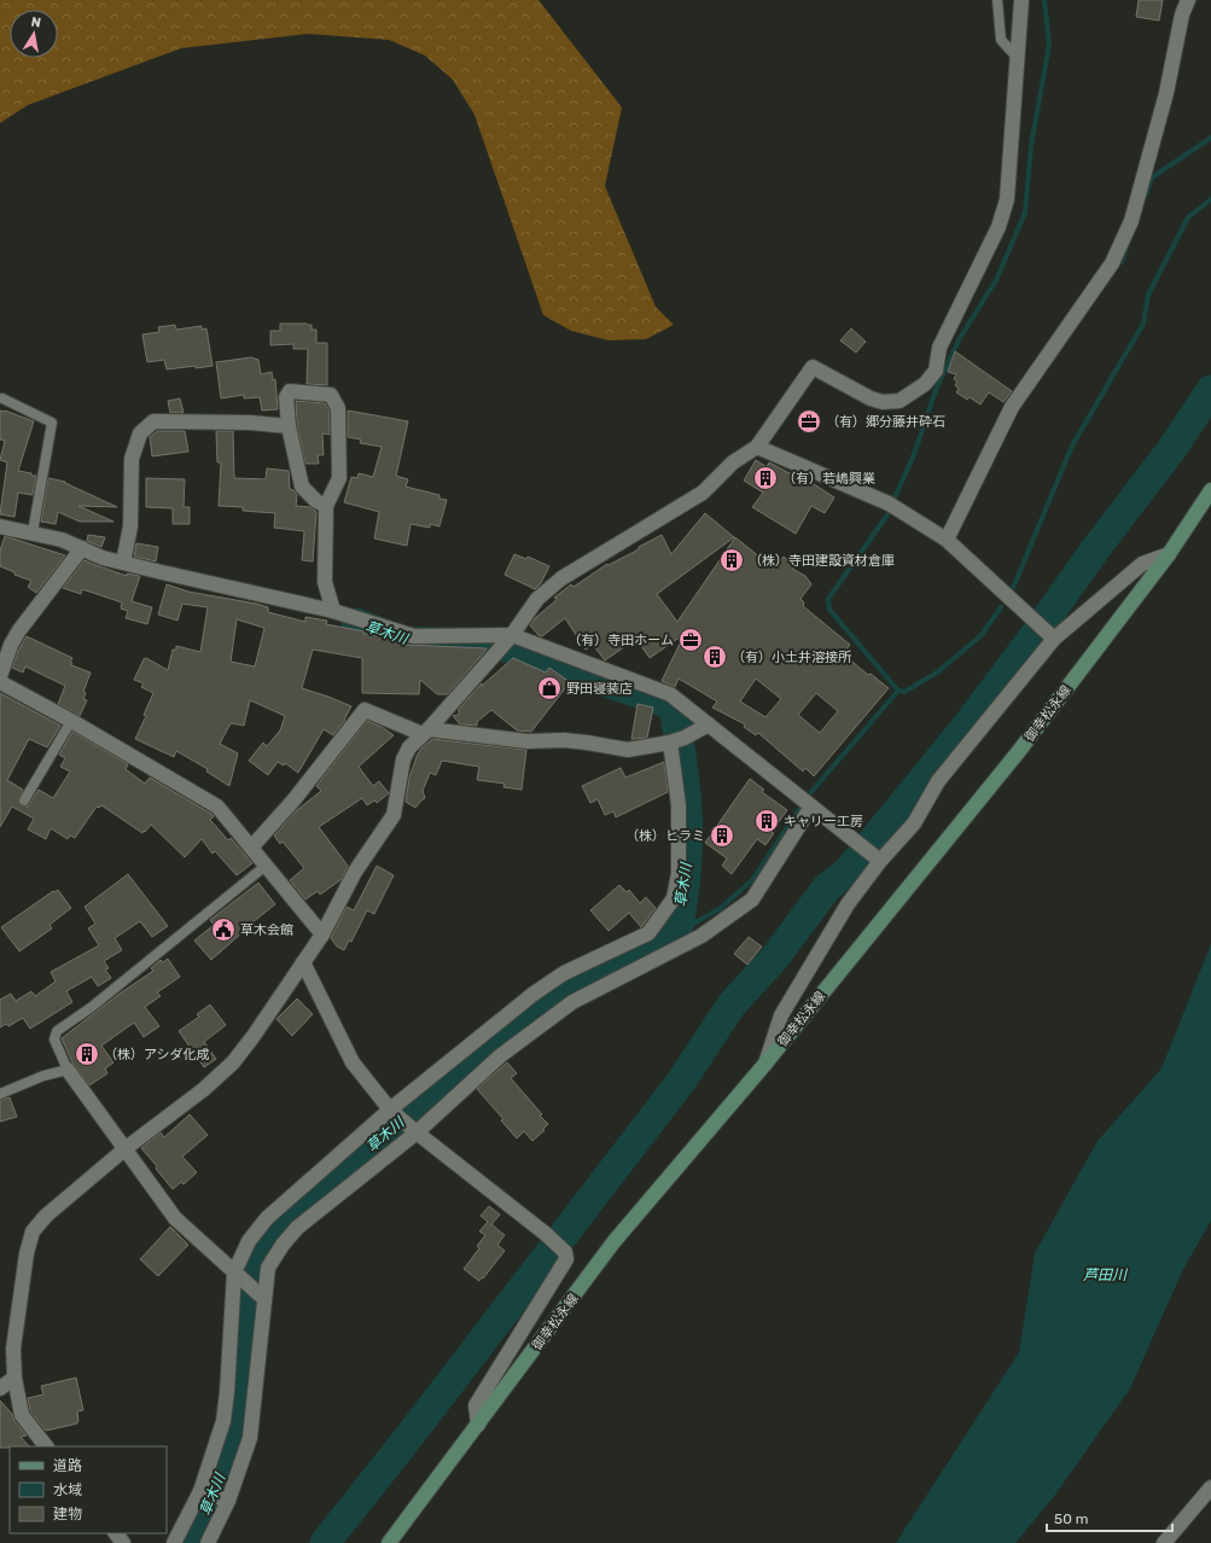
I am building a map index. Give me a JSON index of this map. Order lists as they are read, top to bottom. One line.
{"streets":{"main road":["御幸松永線"]},"water":["草木川","芦田川"],"places":{"office":["（有）郷分藤井砕石","（有）寺田ホーム"],"building":["（有）若嶋興業","（株）寺田建設資材倉庫","（有）小土井溶接所","キャリー工房","（株）ヒラミ","（株）アシダ化成"],"shop":["野田寝装店"],"public building":["草木会館"]},"legend":["道路","水域","建物"],"scale_bar":"50 m","north":"top"}
